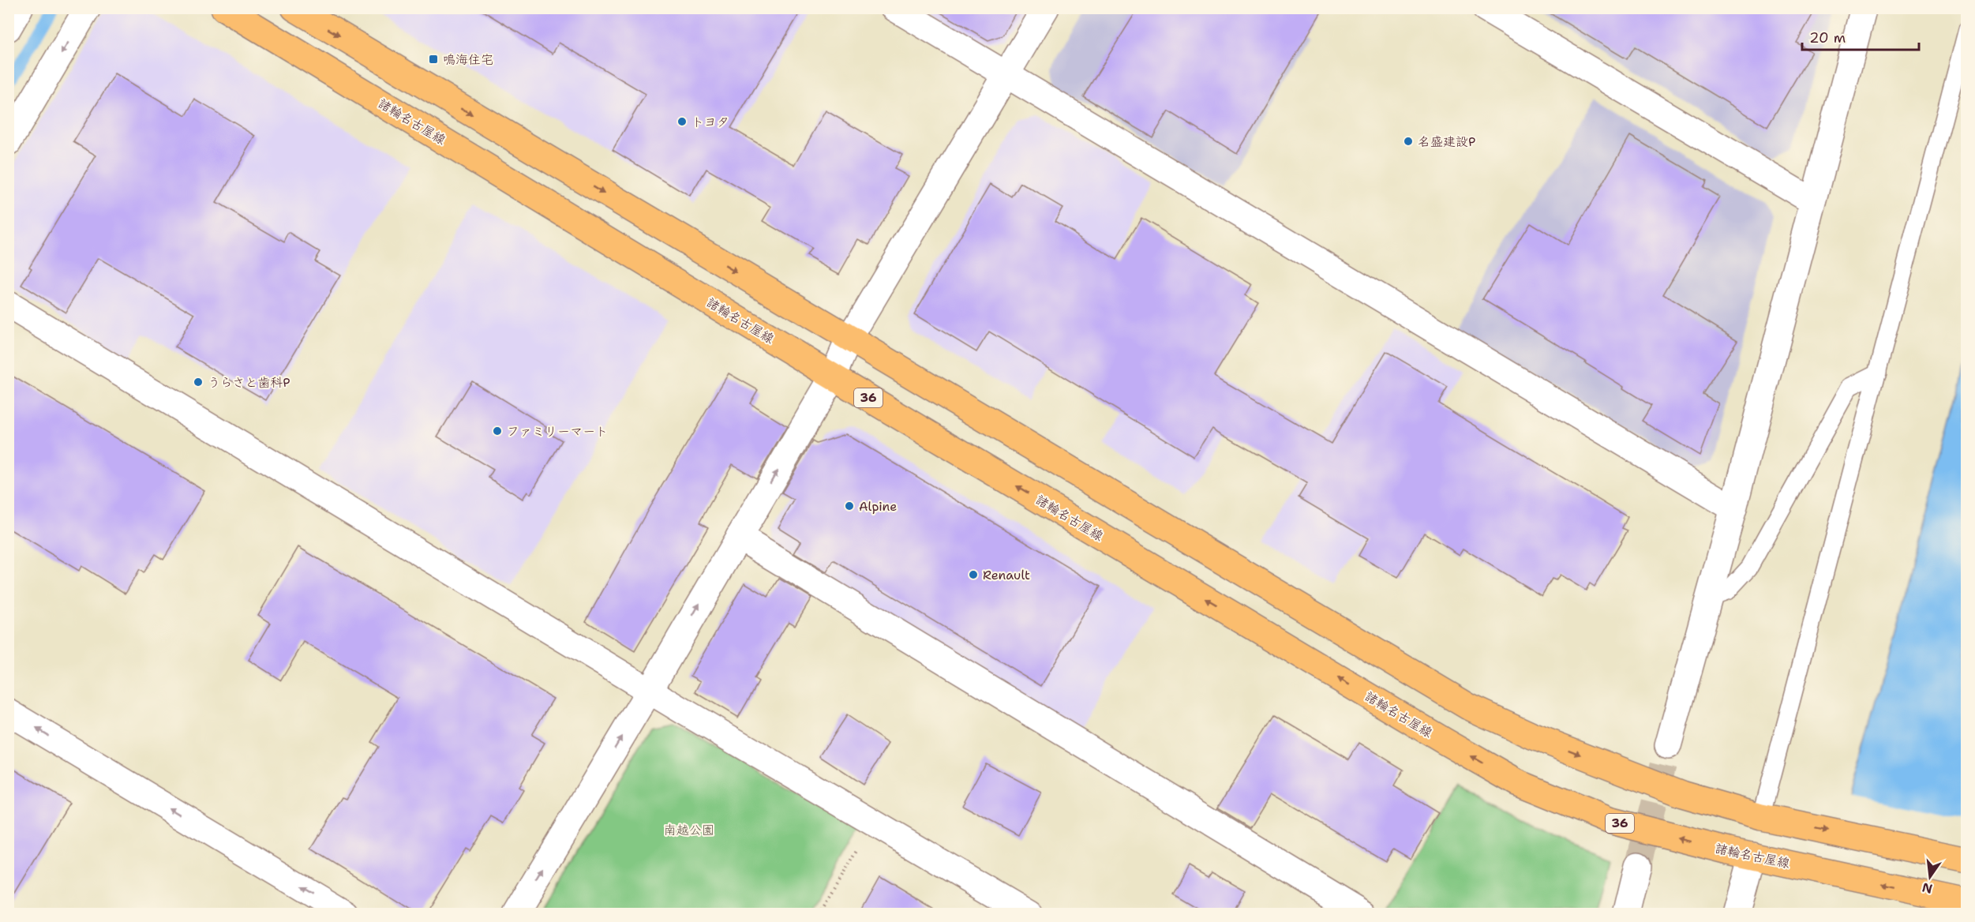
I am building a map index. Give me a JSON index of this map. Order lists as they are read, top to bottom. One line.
{"streets":{"main road":["諸輪名古屋線","36"]},"parks":["南越公園"],"places":{"transit":["鳴海住宅"],"other":["トヨタ","名盛建設P","うらさと歯科P","ファミリーマート","Alpine","Renault"]},"scale_bar":"20 m","north":"bottom"}
